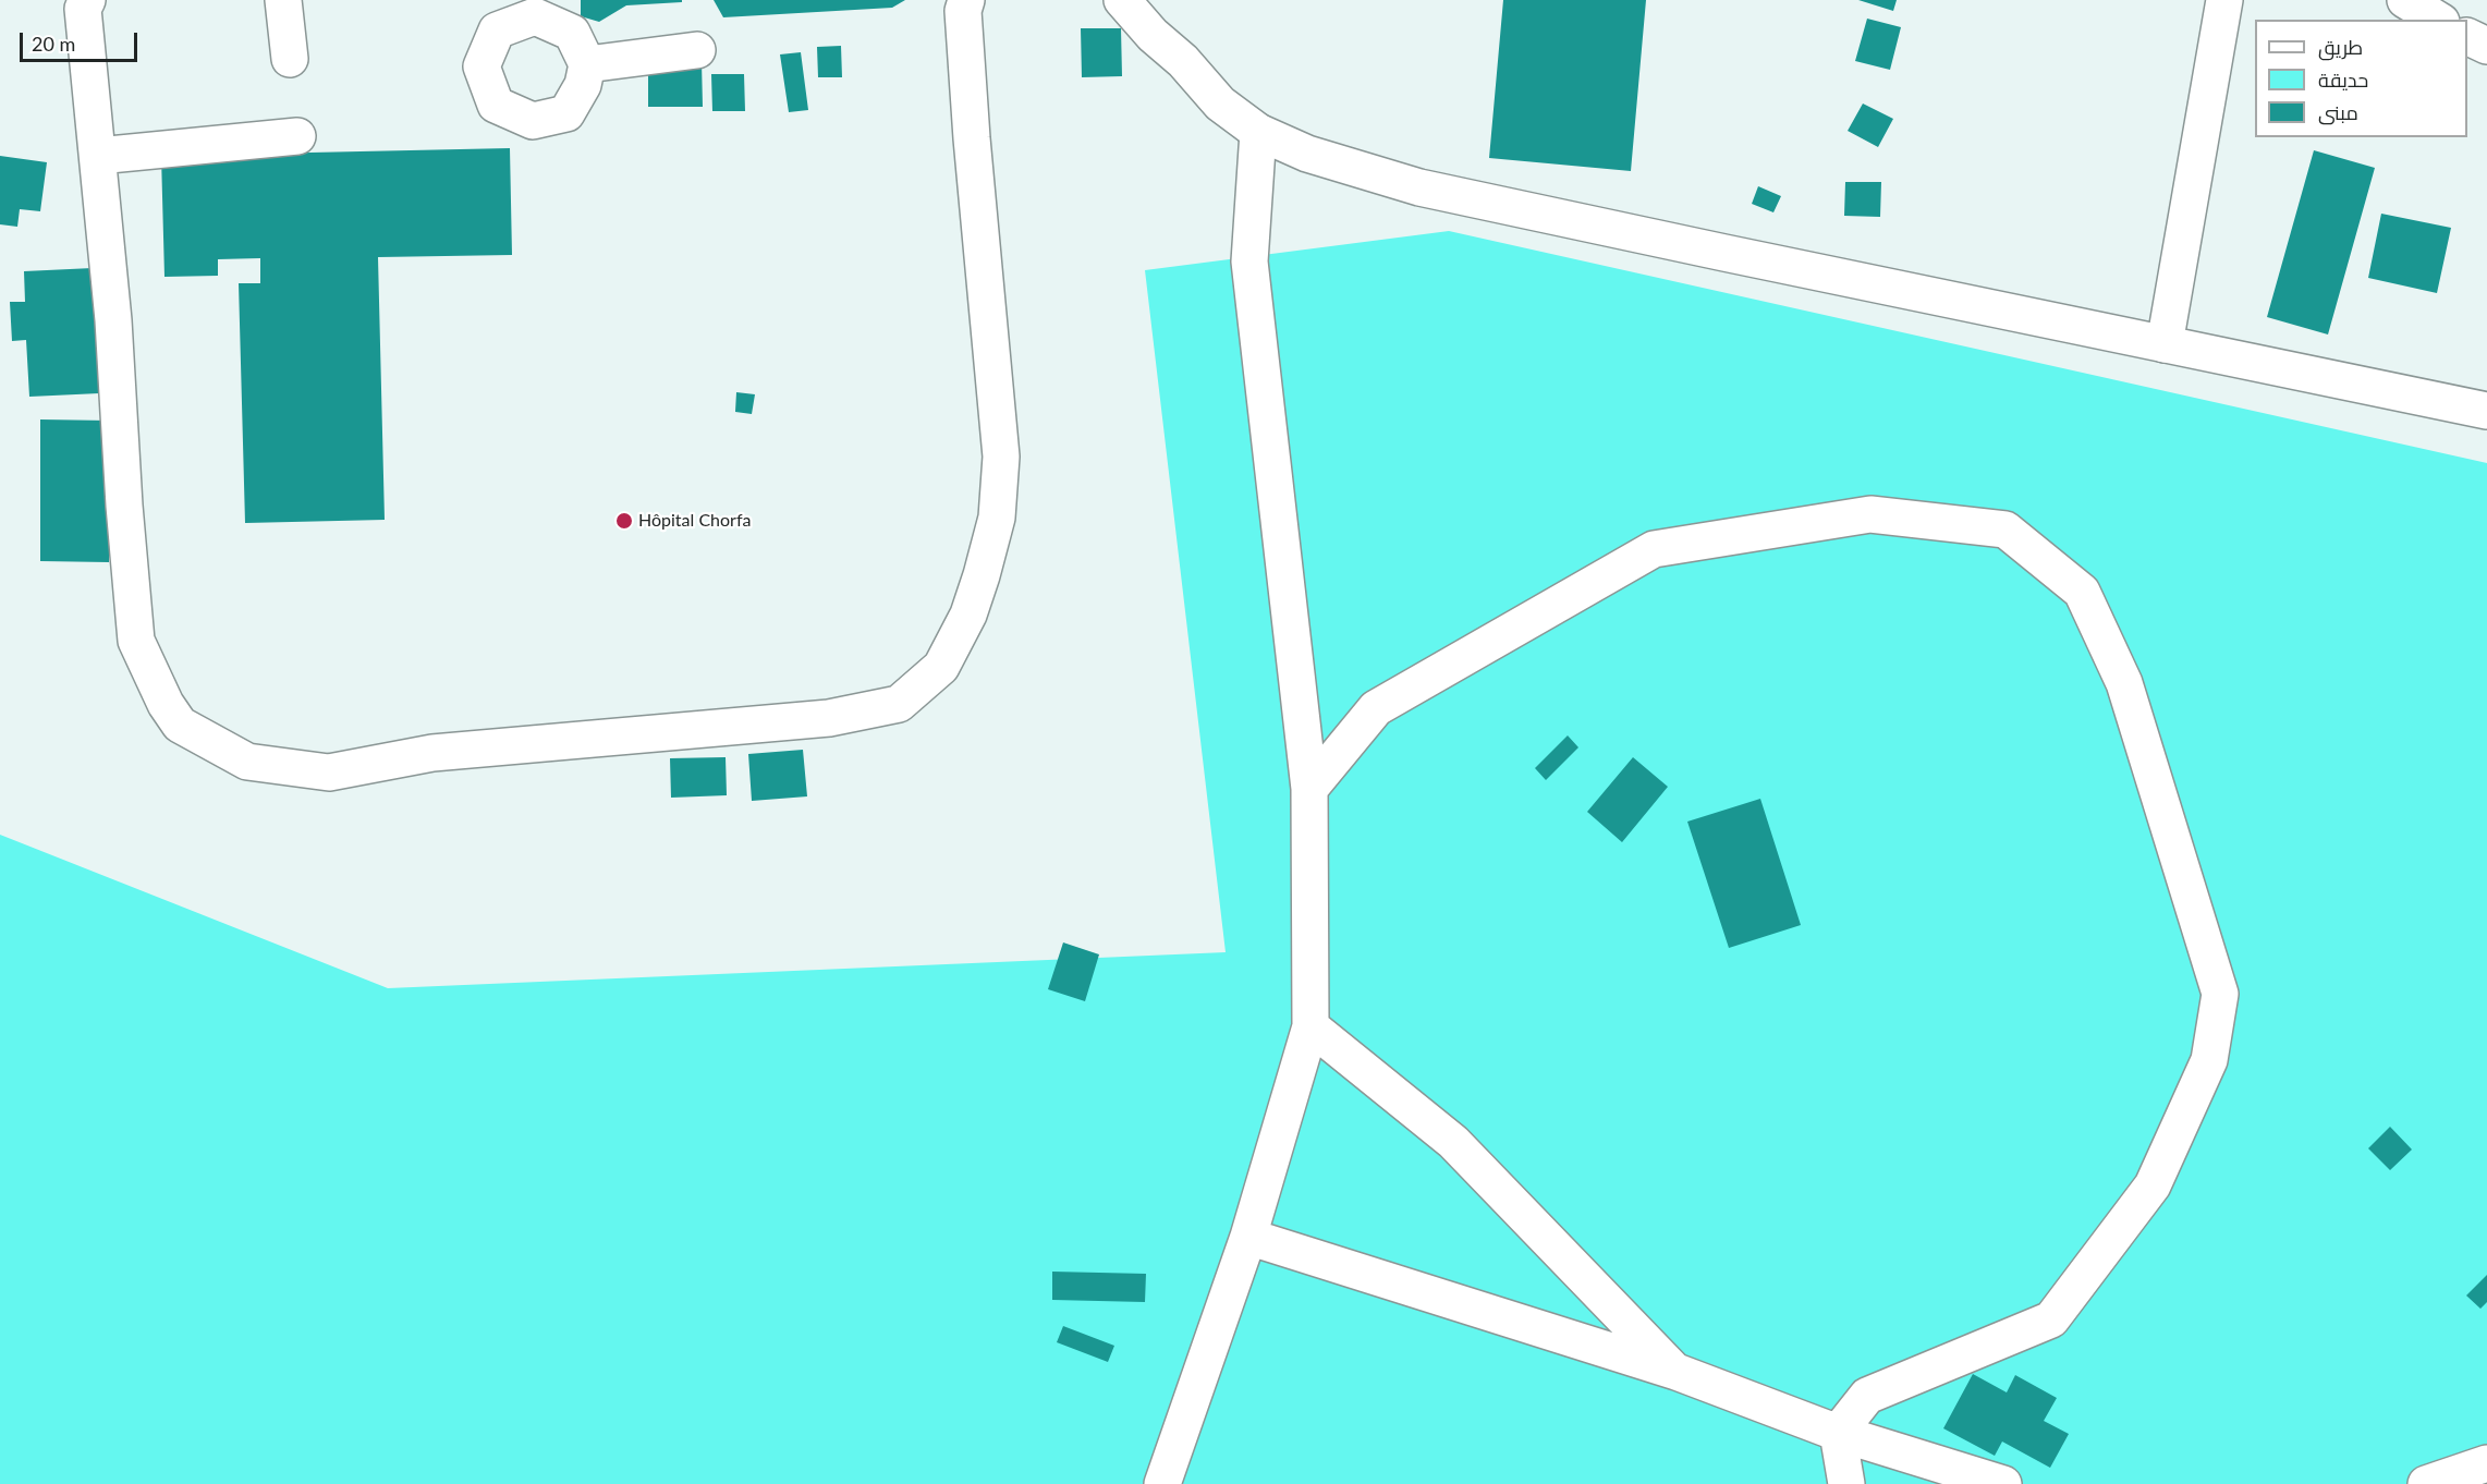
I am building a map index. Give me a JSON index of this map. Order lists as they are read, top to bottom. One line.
{"places":["Hôpital Chorfa"],"legend":["طريق","حديقة","مبنى"],"scale_bar":"20 m"}
